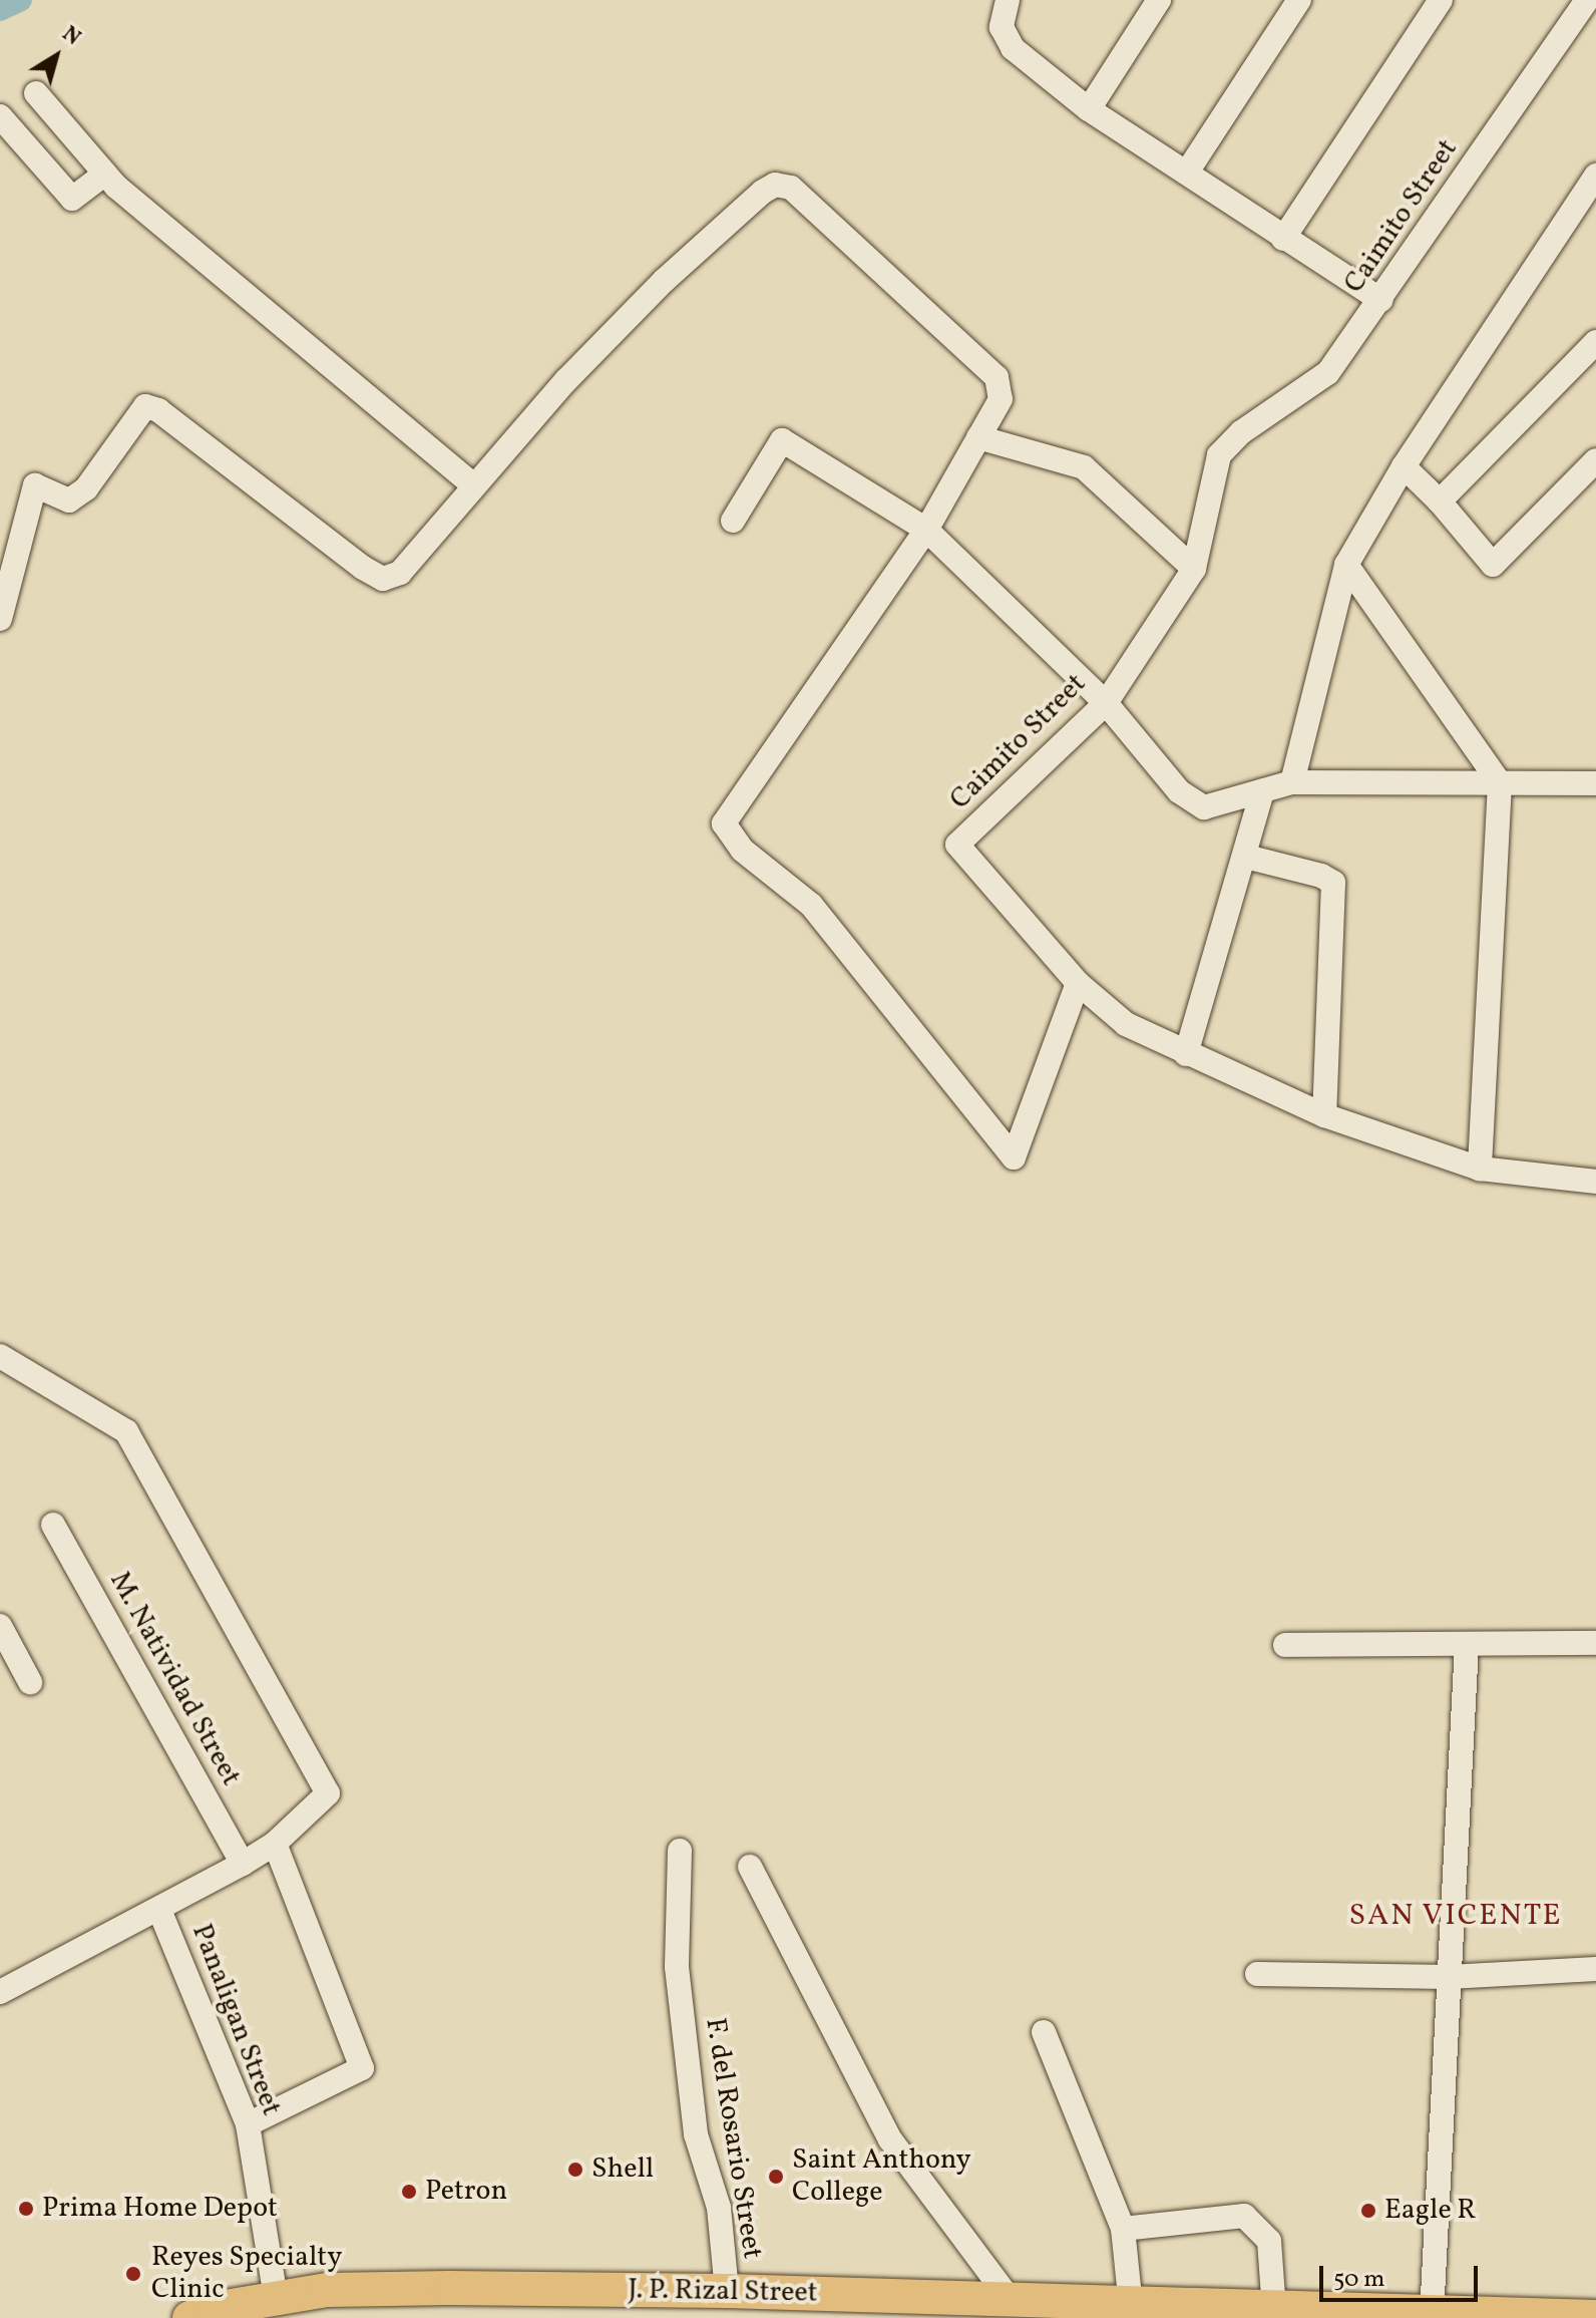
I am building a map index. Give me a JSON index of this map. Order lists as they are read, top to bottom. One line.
{"streets":{"highway":["J. P. Rizal Street"],"street":["Caimito Street","M. Natividad Street","Panaligan Street","F. del Rosario Street"]},"crossings":[["Panaligan Street","J. P. Rizal Street"],["F. del Rosario Street","J. P. Rizal Street"]],"districts":["SAN VICENTE"],"places":["Shell","Saint Anthony College","Petron","Prima Home Depot","Eagle R","Reyes Specialty Clinic"],"scale_bar":"50 m","north":"top right"}
